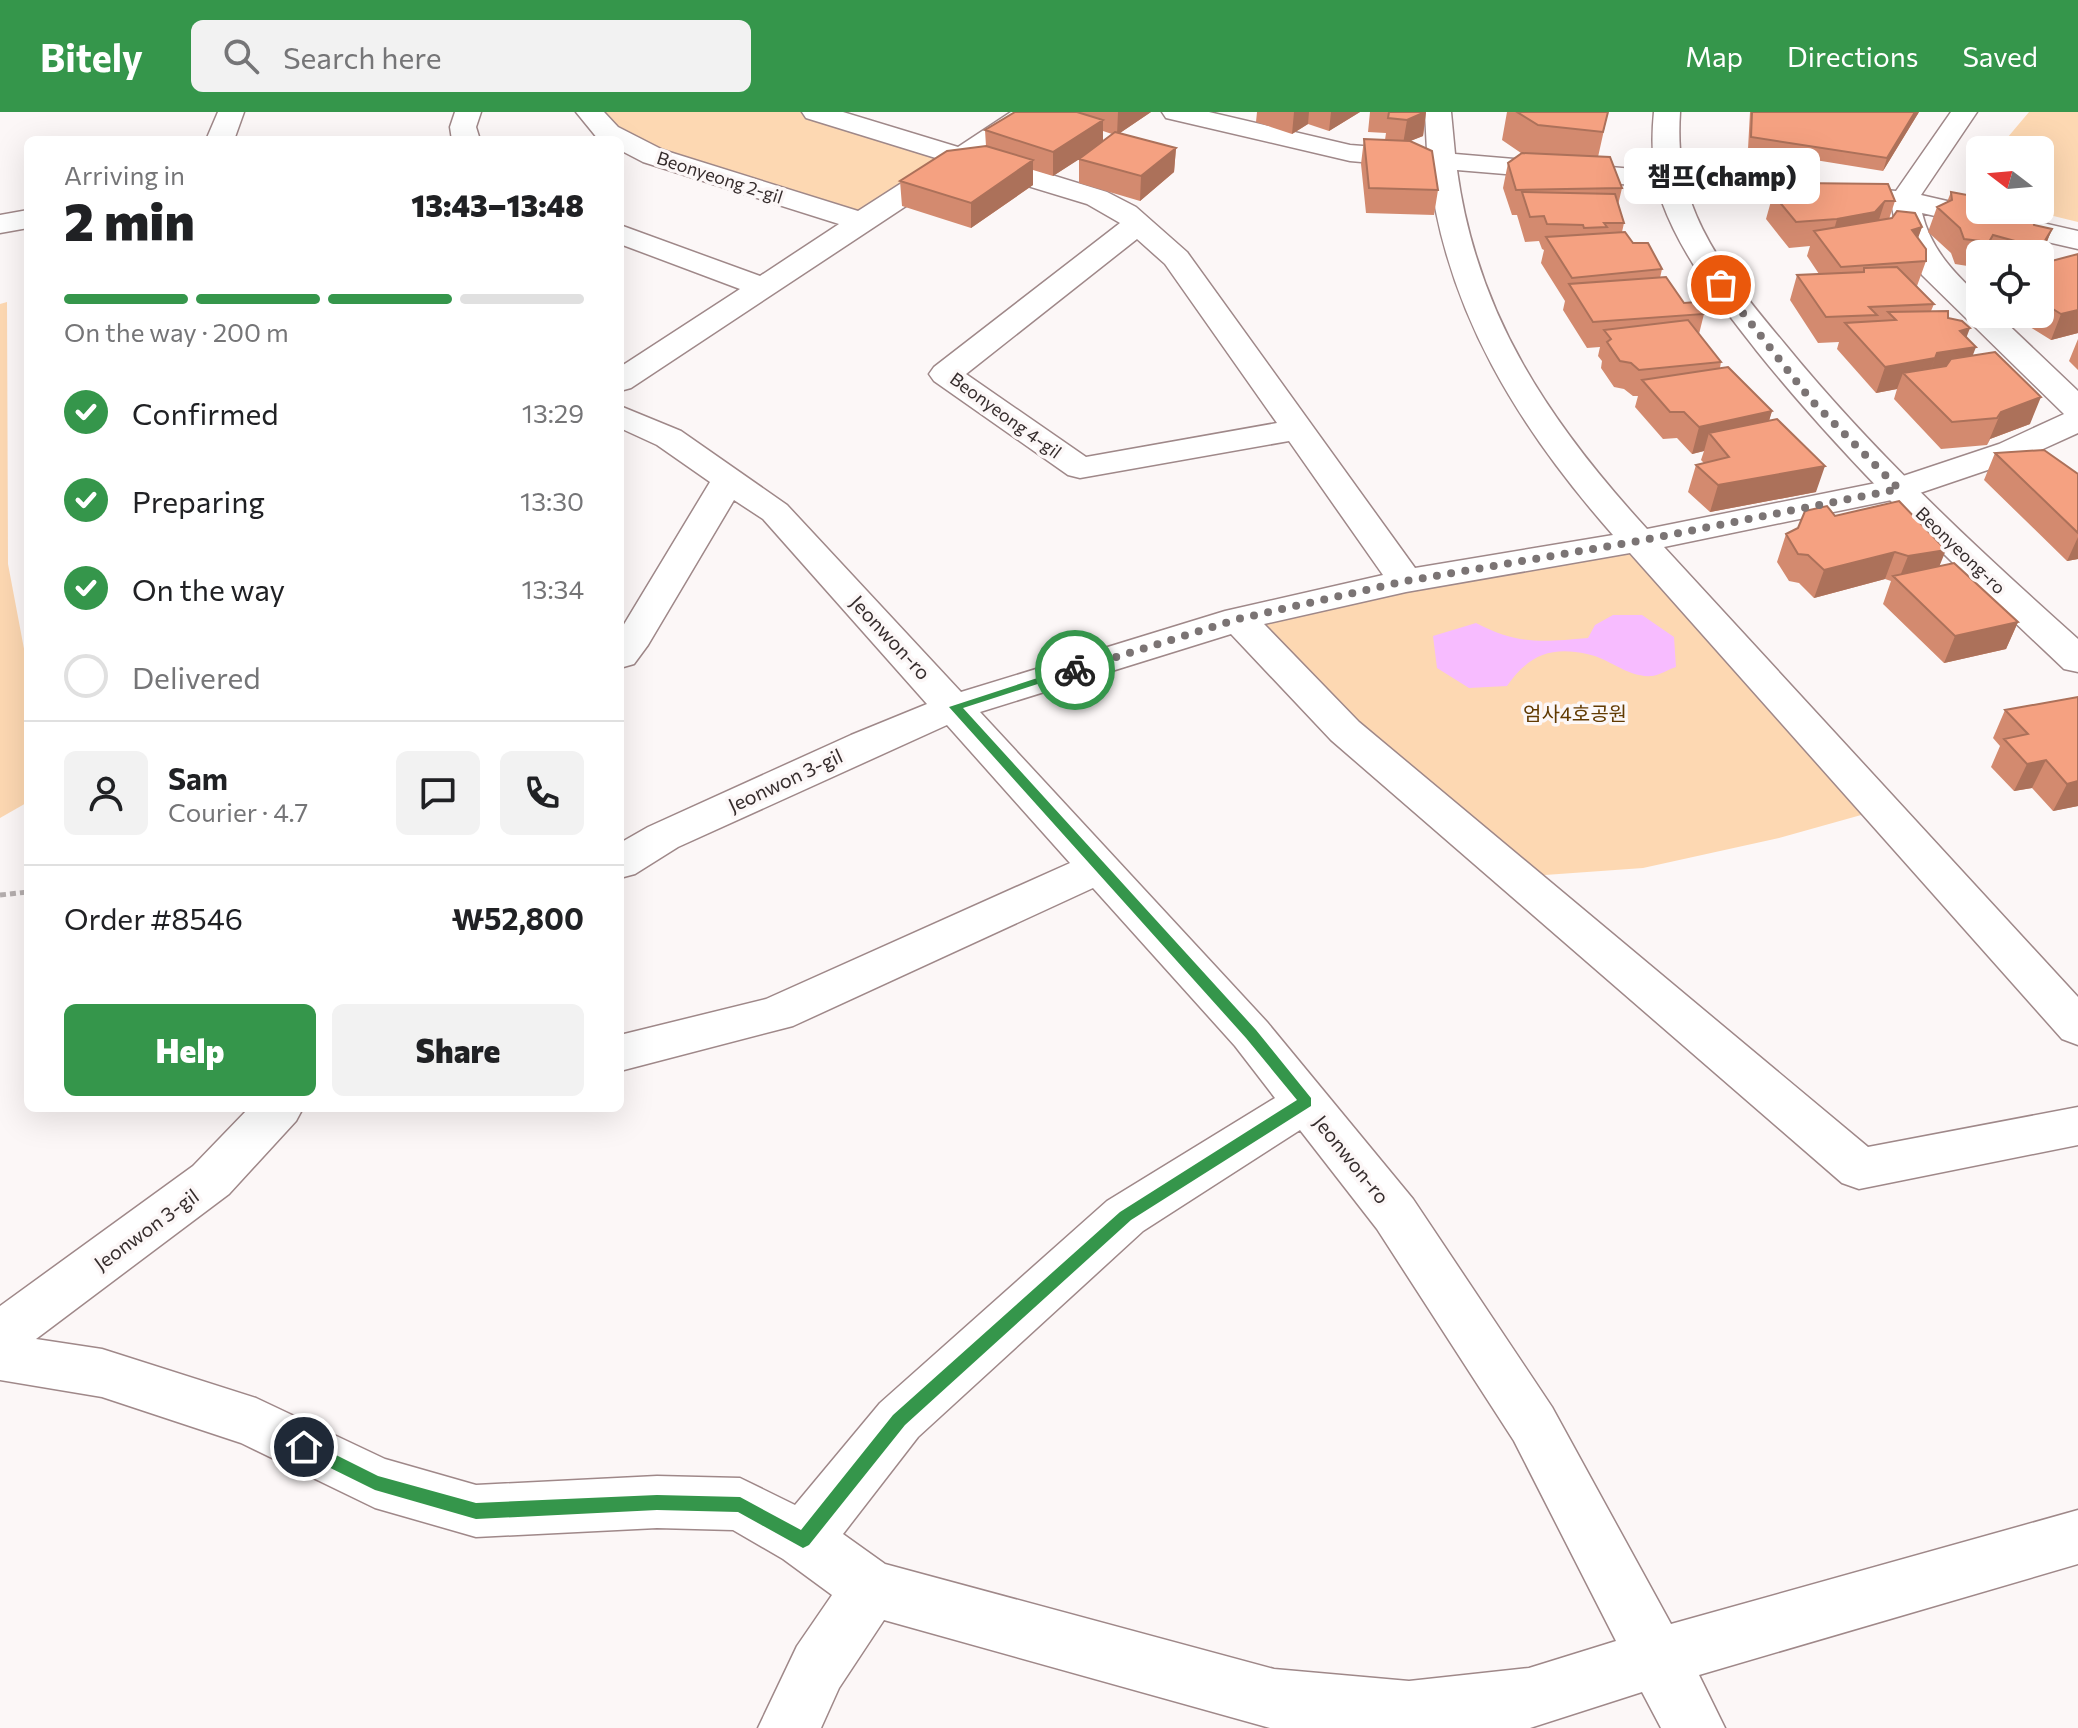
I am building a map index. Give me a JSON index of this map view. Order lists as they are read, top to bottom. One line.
{"streets":{"street":["Beonyeong 2-gil","Beonyeong 4-gil","Beonyeong-ro","Jeonwon-ro","Jeonwon 3-gil"]},"crossings":[["Jeonwon-ro","Jeonwon 3-gil"]],"parks":["엄사4호공원"],"places":["챔프(champ)"],"north":"left","page":{"header":"Bitely","search":"Search here","nav":["Map","Directions","Saved"],"heading":["2 min","Arriving in","13:43–13:48"],"panel":["Sam","Courier · 4.7","Order #8546","₩52,800"],"bubble":"챔프(champ)","bar":"On the way · 200 m","list":[["Confirmed","13:29"],["Preparing","13:30"],["On the way","13:34"],"Delivered"],"buttons":["Help","Share"]}}
